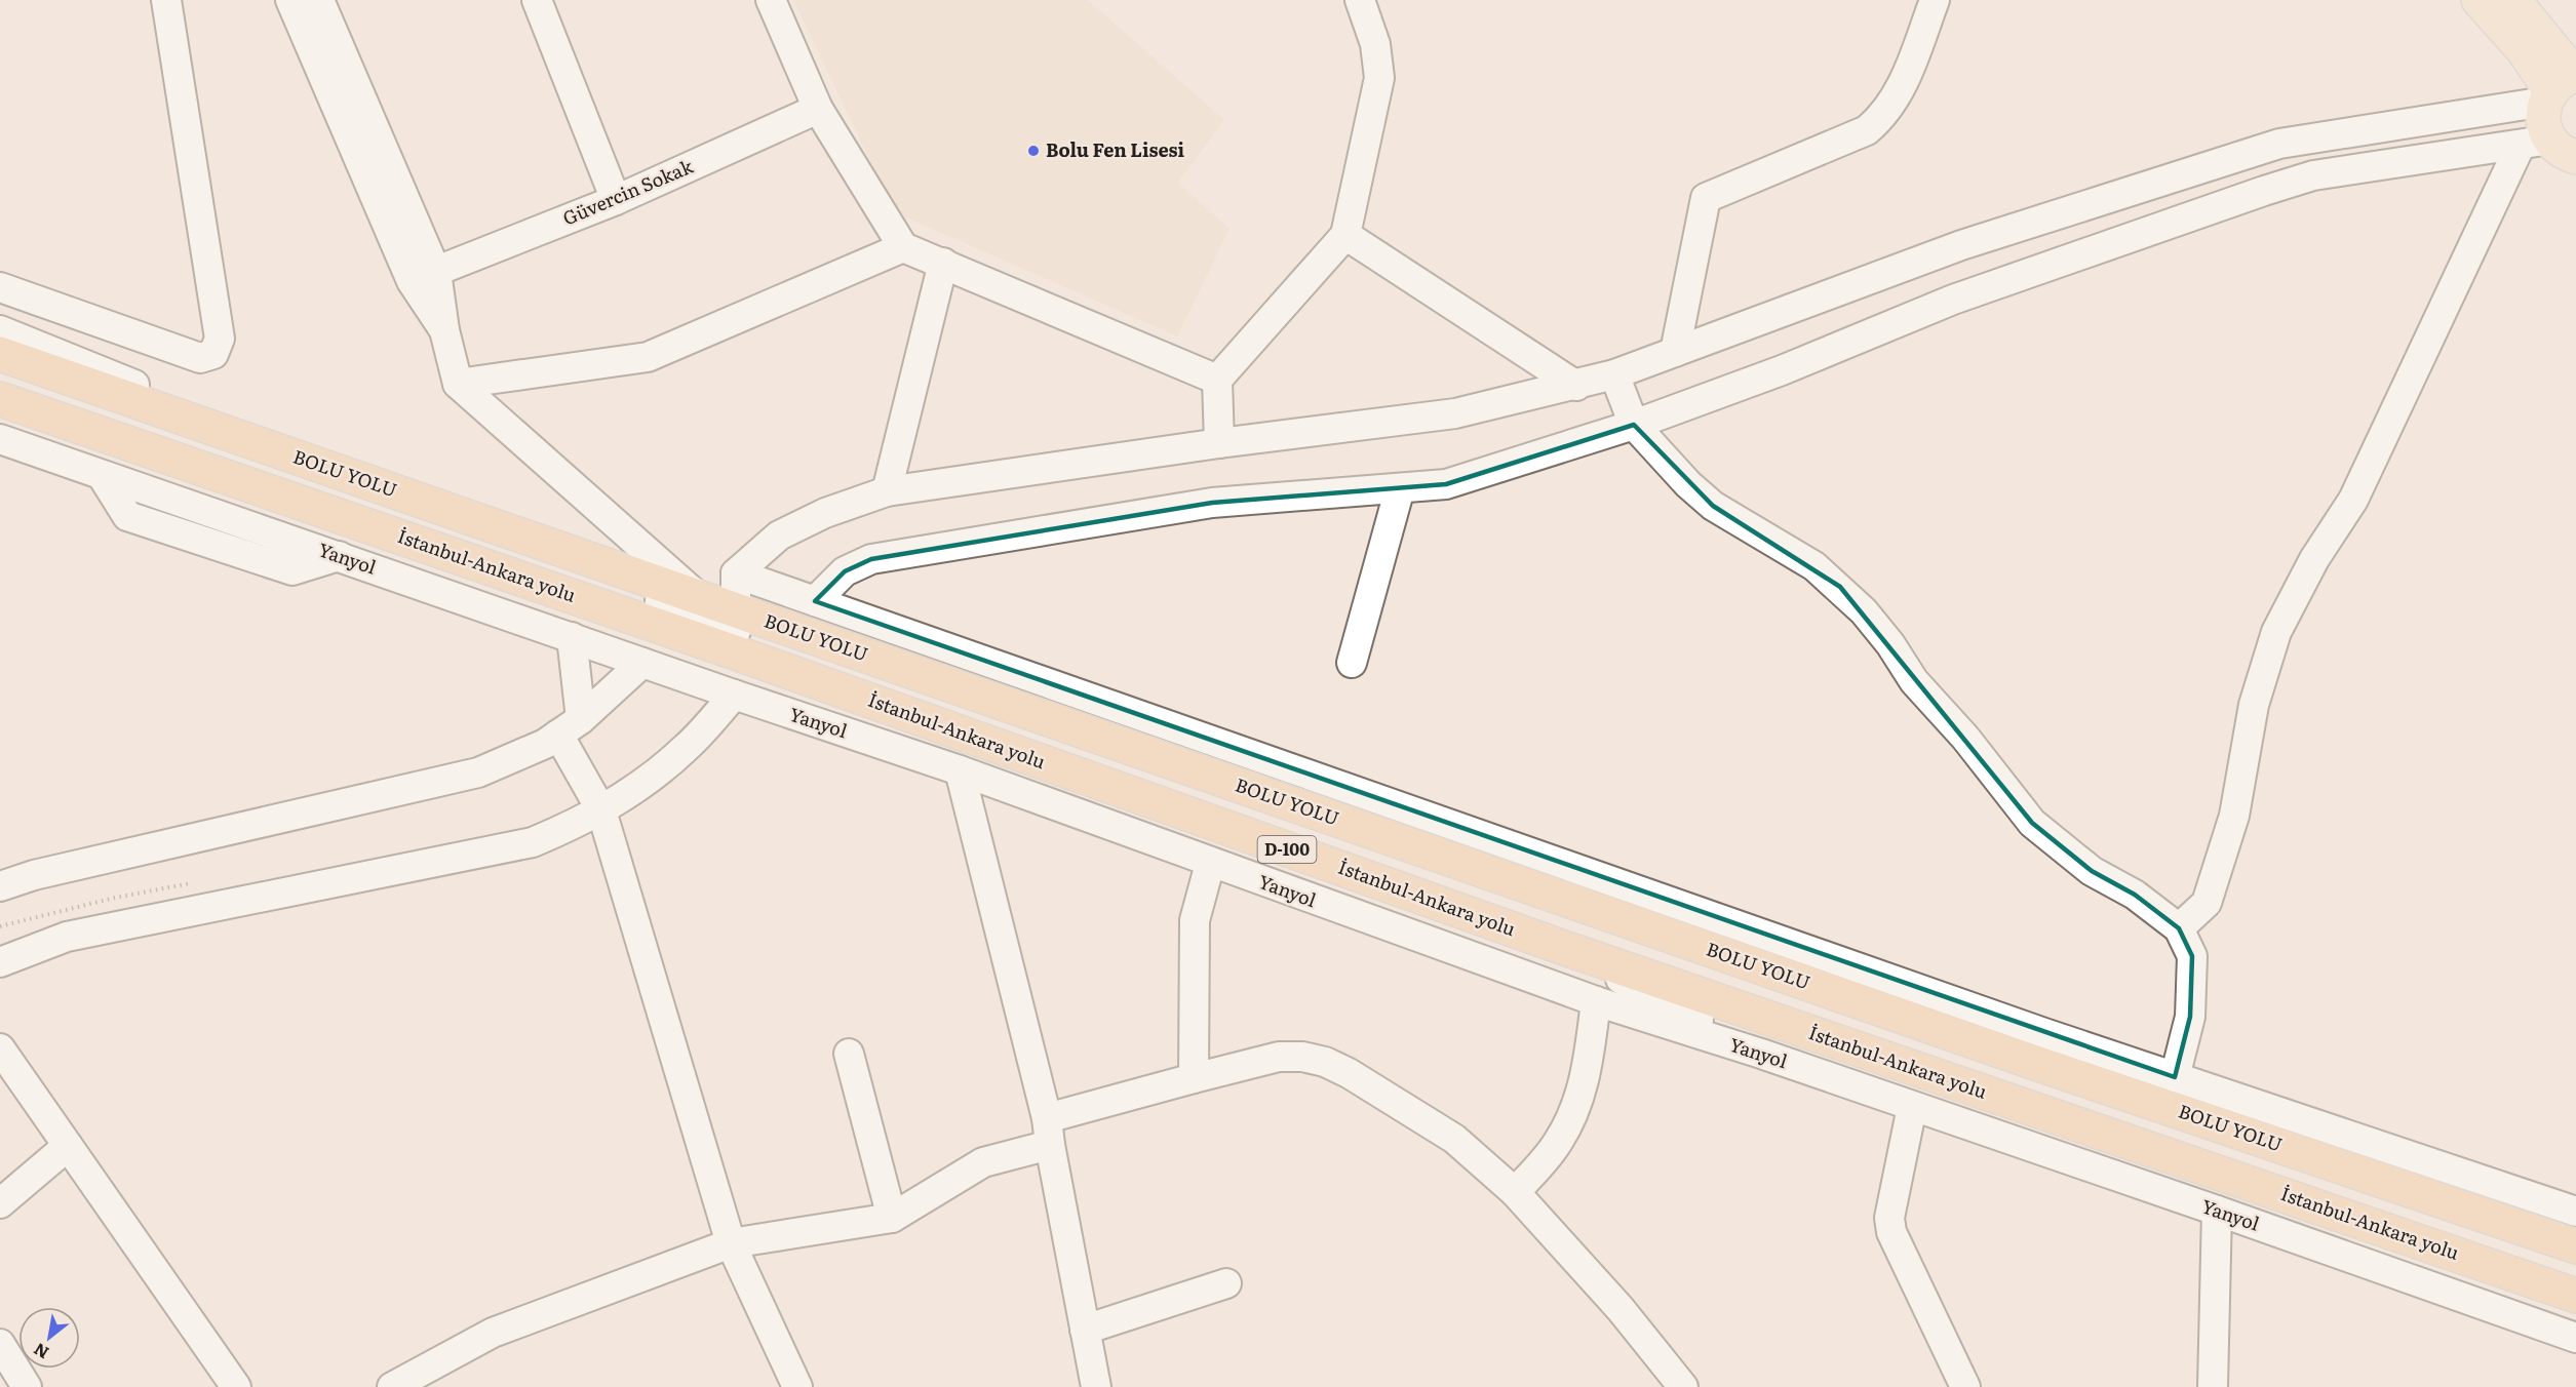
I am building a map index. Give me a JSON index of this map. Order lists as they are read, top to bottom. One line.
{"streets":{"highway":["BOLU YOLU","İstanbul-Ankara yolu","D-100"],"street":["Güvercin Sokak","Yanyol"]},"places":["Bolu Fen Lisesi"],"north":"bottom left"}
